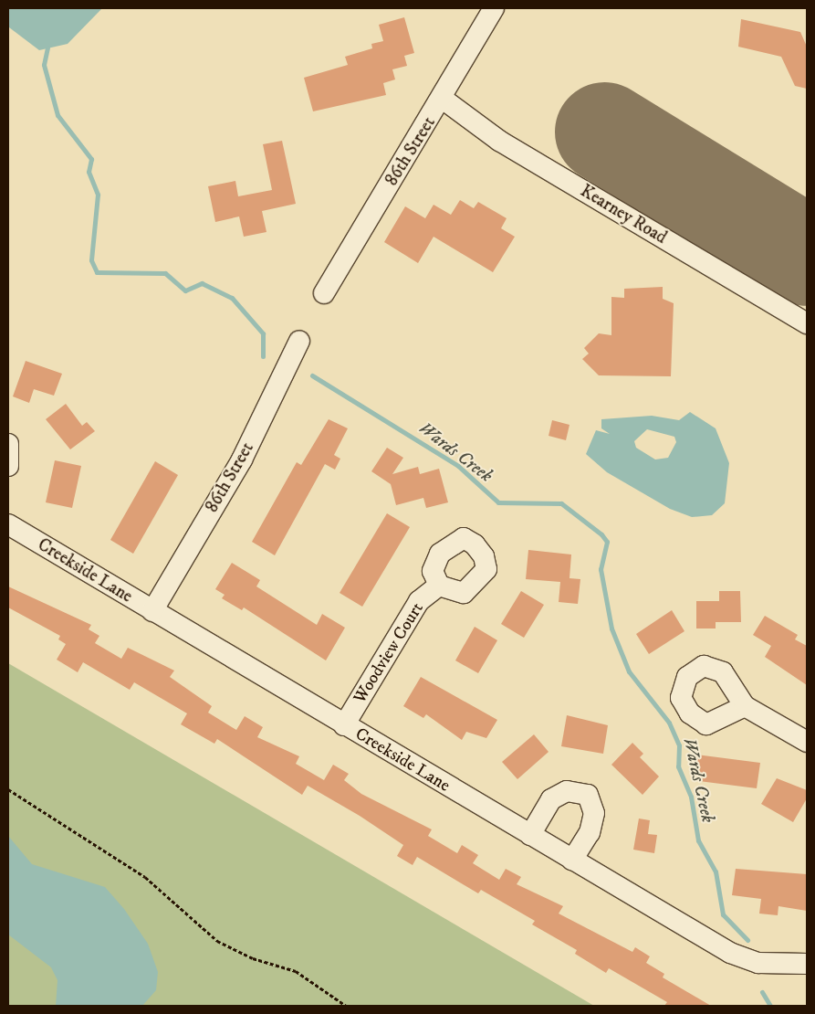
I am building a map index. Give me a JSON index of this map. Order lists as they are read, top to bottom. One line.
{"streets":{"street":["86th Street","Kearney Road","Creekside Lane","Woodview Court"]},"crossings":[["86th Street","Kearney Road"],["86th Street","Creekside Lane"],["Creekside Lane","Woodview Court"]],"water":["Wards Creek"]}
